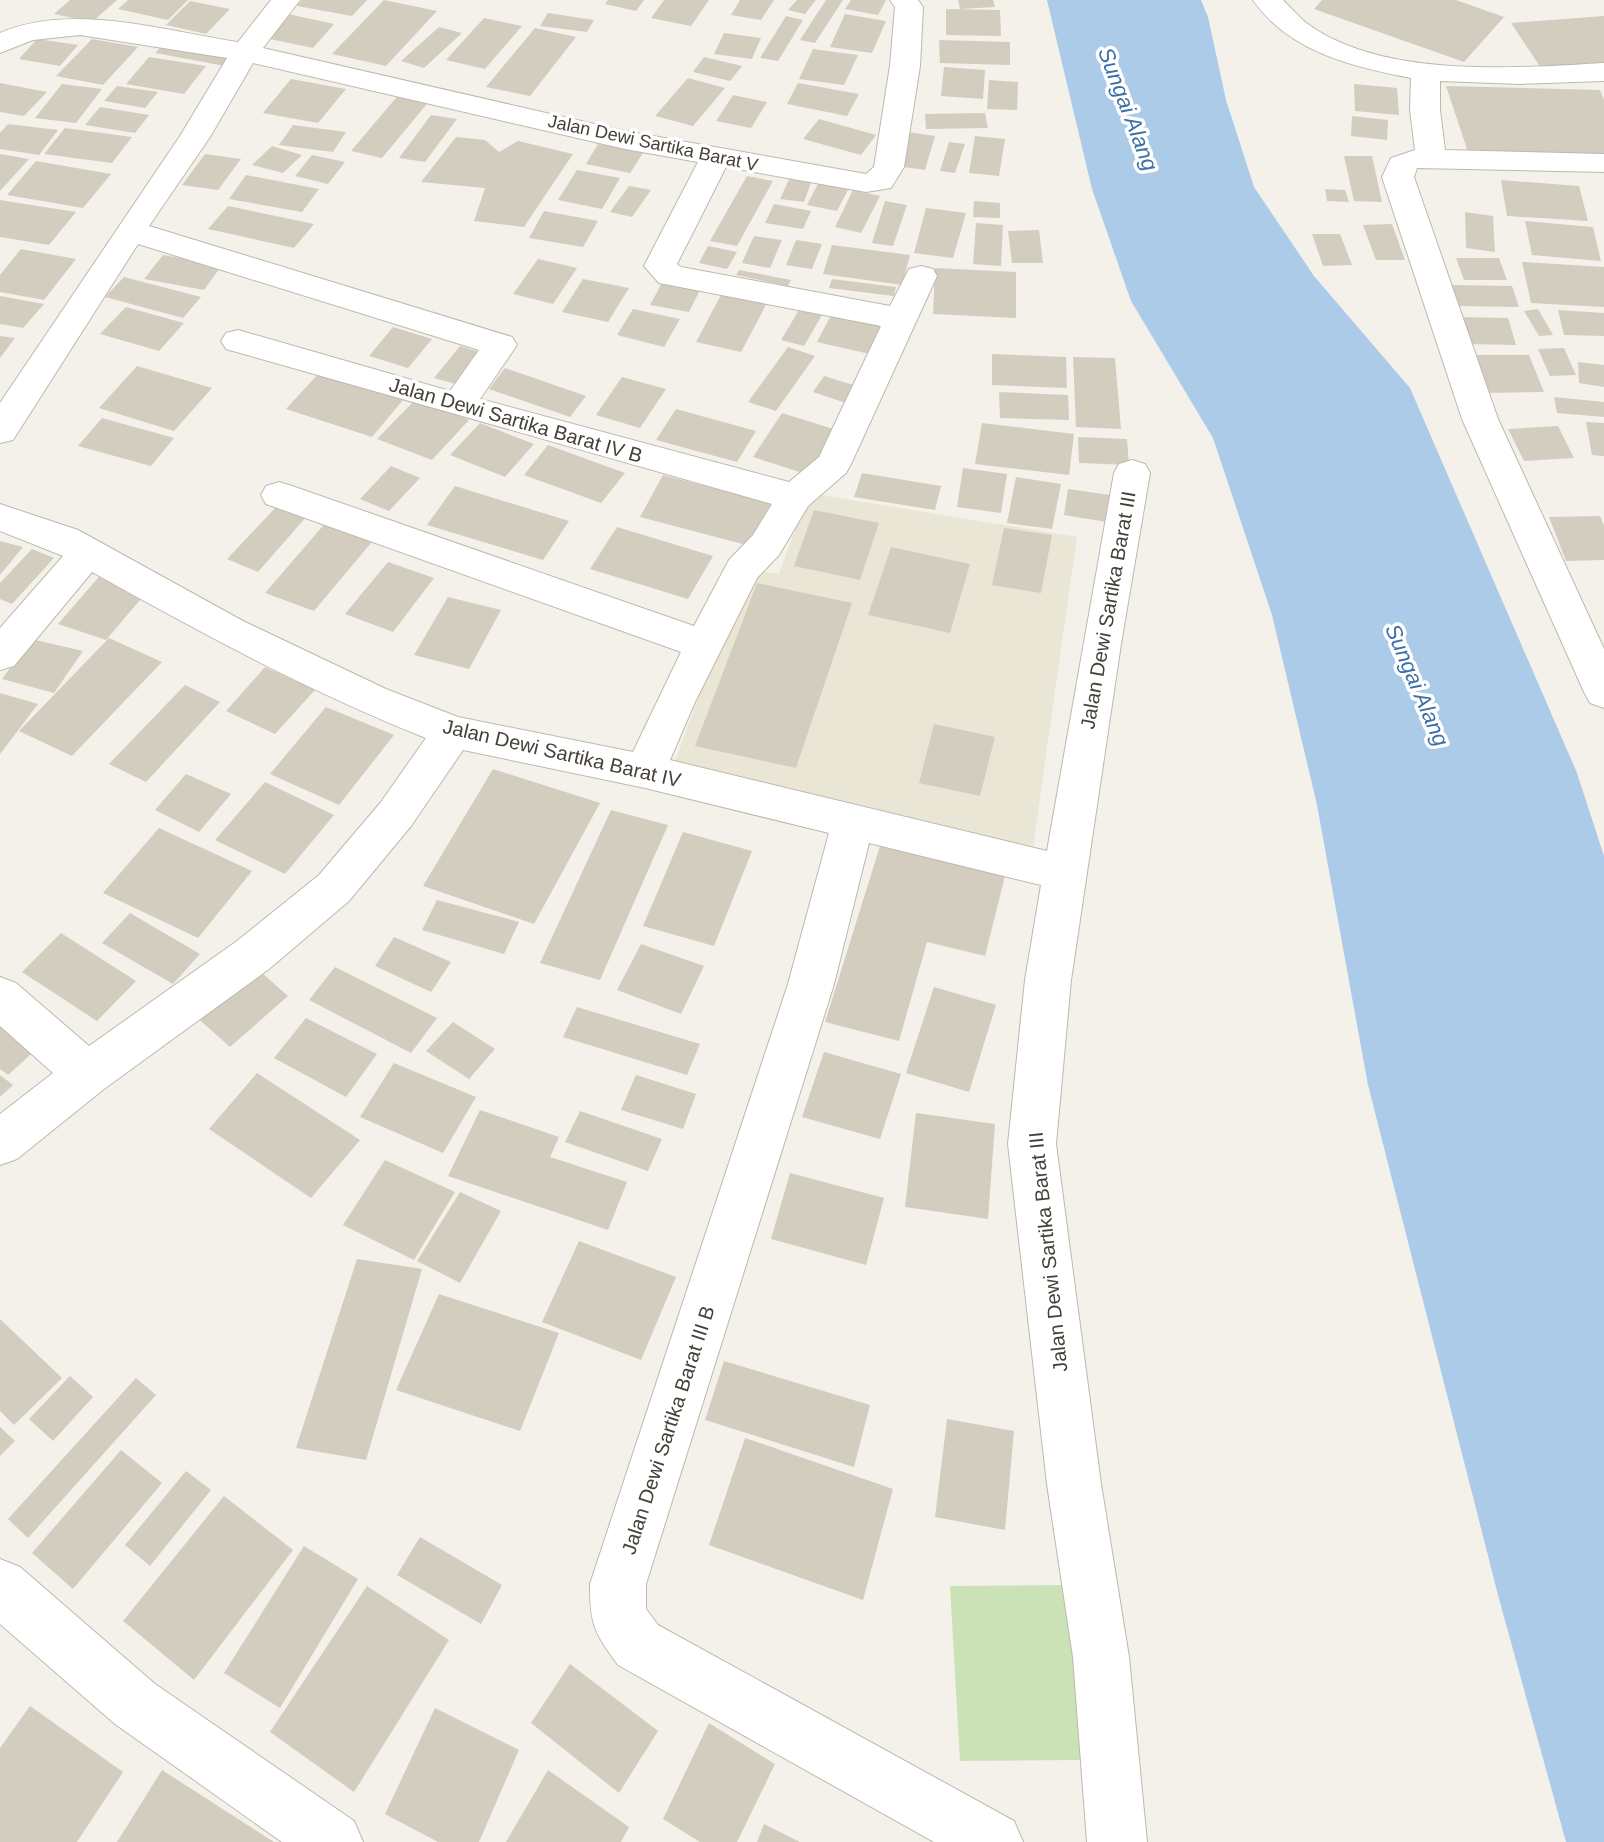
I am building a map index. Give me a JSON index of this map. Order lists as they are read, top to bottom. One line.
{"streets":{"street":["Jalan Dewi Sartika Barat V","Jalan Dewi Sartika Barat IV B","Jalan Dewi Sartika Barat III","Jalan Dewi Sartika Barat IV","Jalan Dewi Sartika Barat III B"]},"crossings":[["Jalan Dewi Sartika Barat III","Jalan Dewi Sartika Barat IV"],["Jalan Dewi Sartika Barat IV","Jalan Dewi Sartika Barat III B"]],"water":["Sungai Alang"]}
